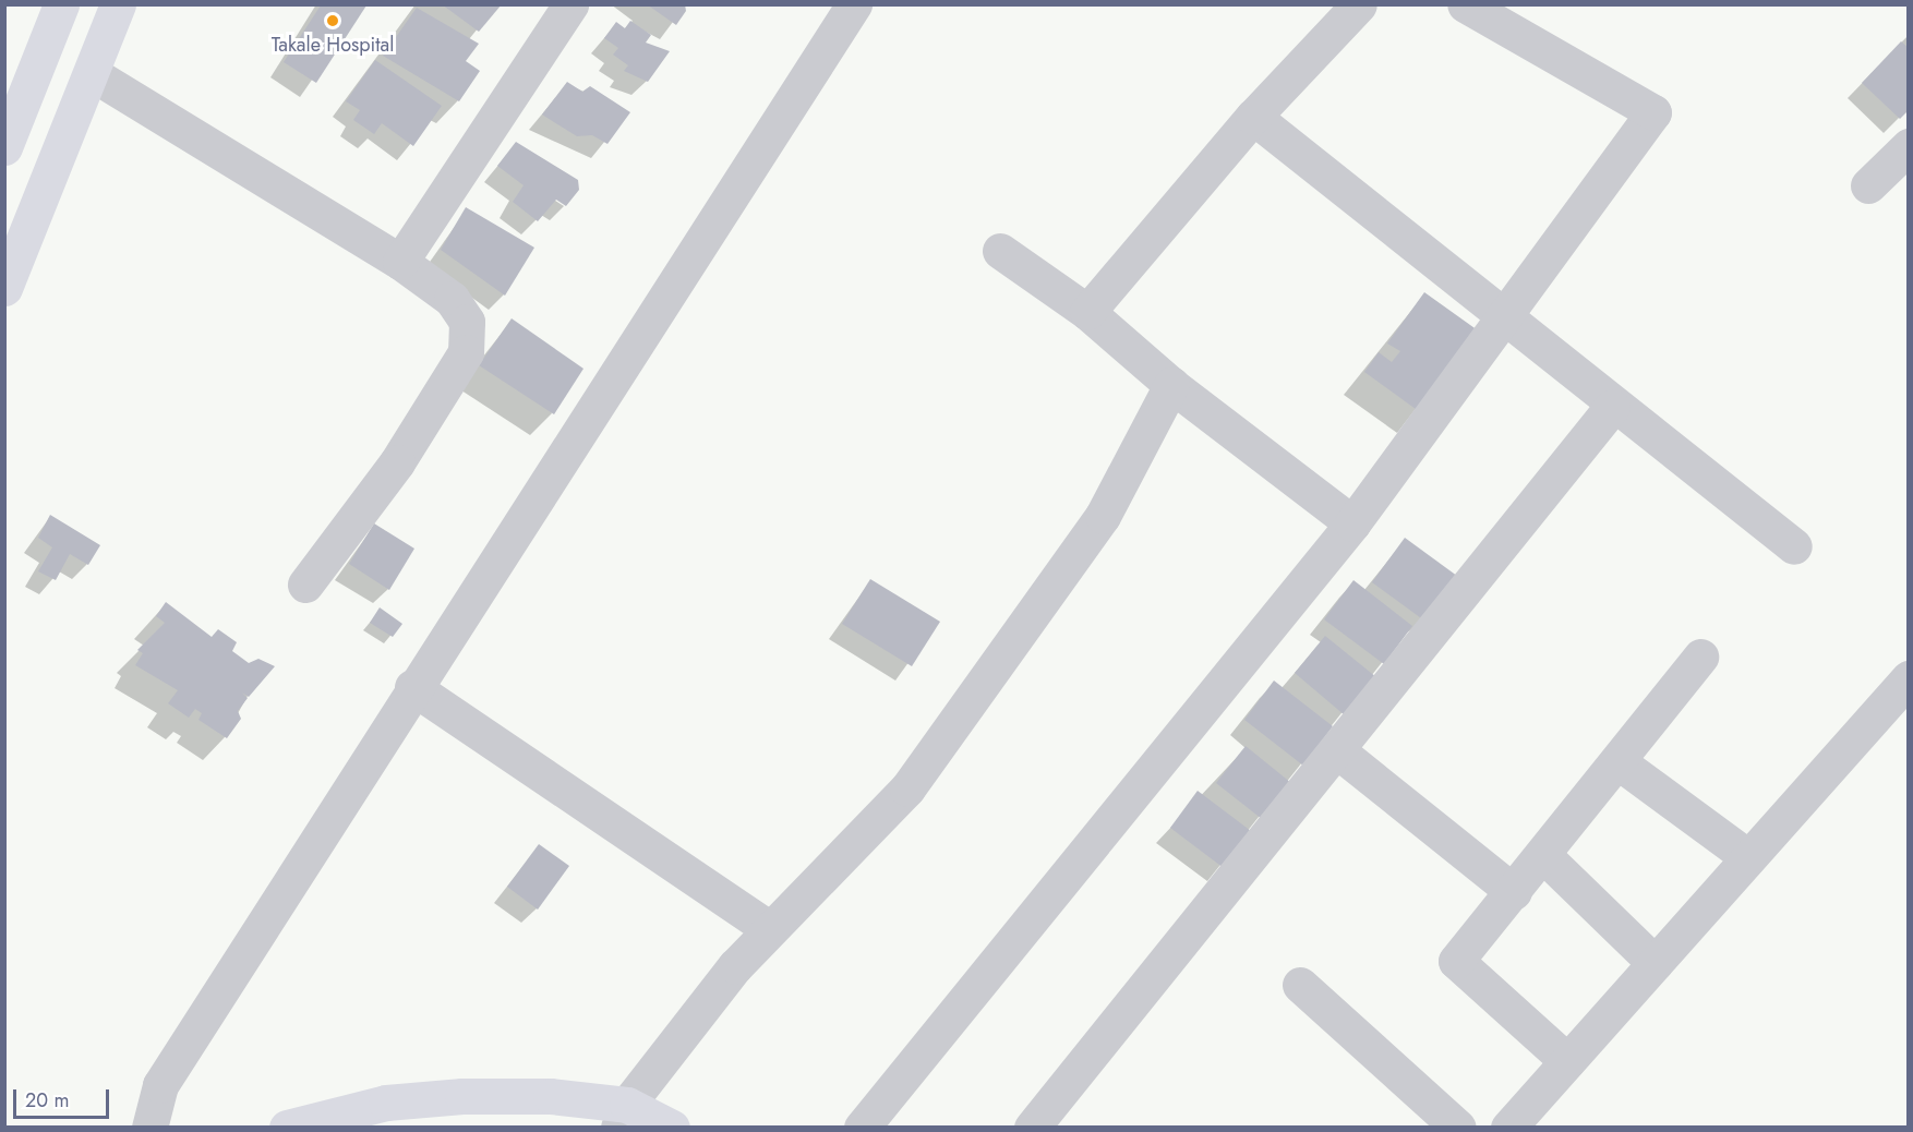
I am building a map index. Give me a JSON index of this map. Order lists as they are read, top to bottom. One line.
{"places":["Takale Hospital"],"scale_bar":"20 m"}
